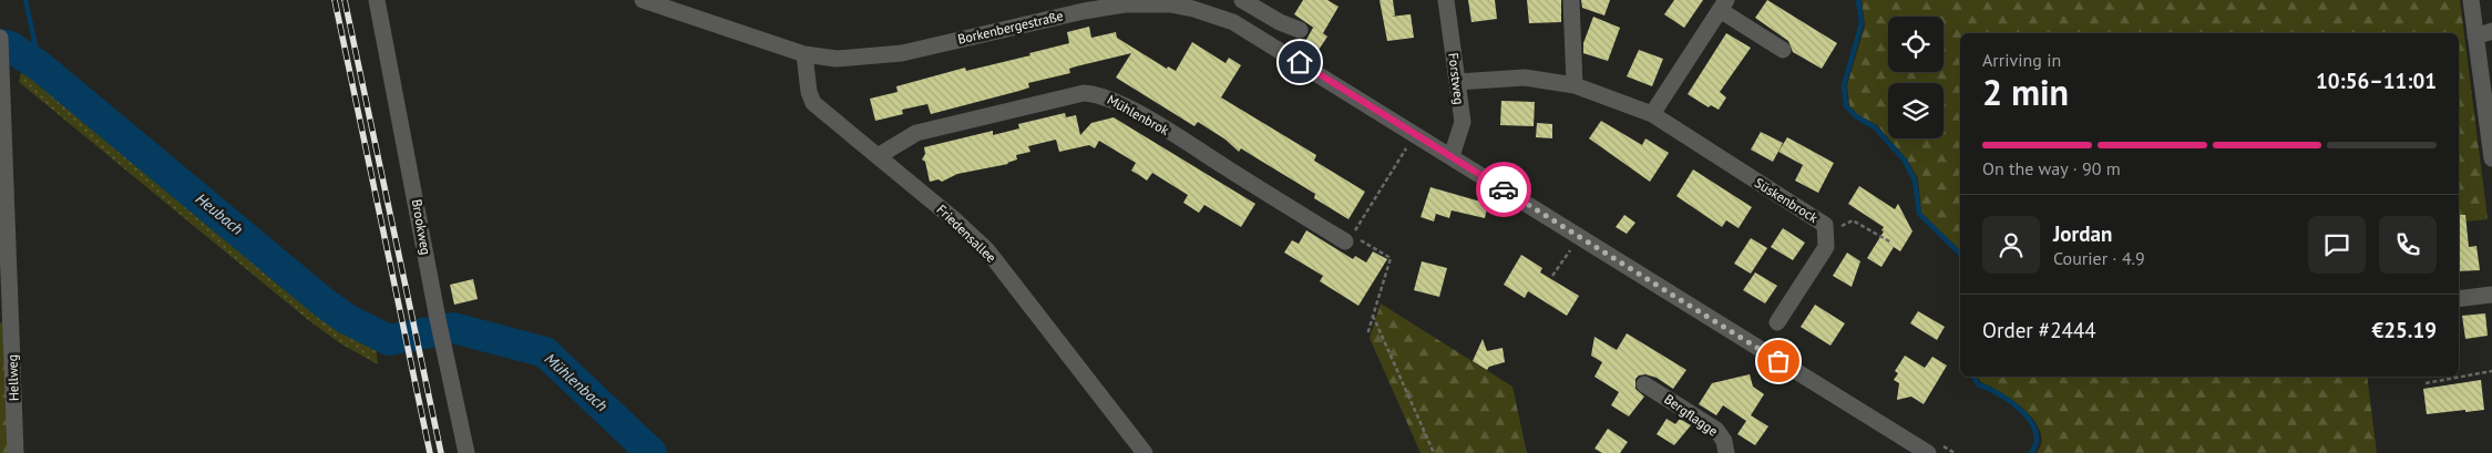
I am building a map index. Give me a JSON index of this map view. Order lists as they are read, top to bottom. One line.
{"streets":{"street":["Borkenbergestraße","Forstweg","Mühlenbrok","Süskenbrock","Brookweg","Friedensallee","Hellweg","Bergflagge"]},"crossings":[["Borkenbergestraße","Forstweg"],["Borkenbergestraße","Friedensallee"],["Forstweg","Süskenbrock"],["Mühlenbrok","Friedensallee"]],"water":["Heubach","Mühlenbach"],"page":{"heading":["2 min","Arriving in","10:56–11:01"],"panel":["Jordan","Courier · 4.9","Order #2444","€25.19"],"bar":"On the way · 90 m"}}
